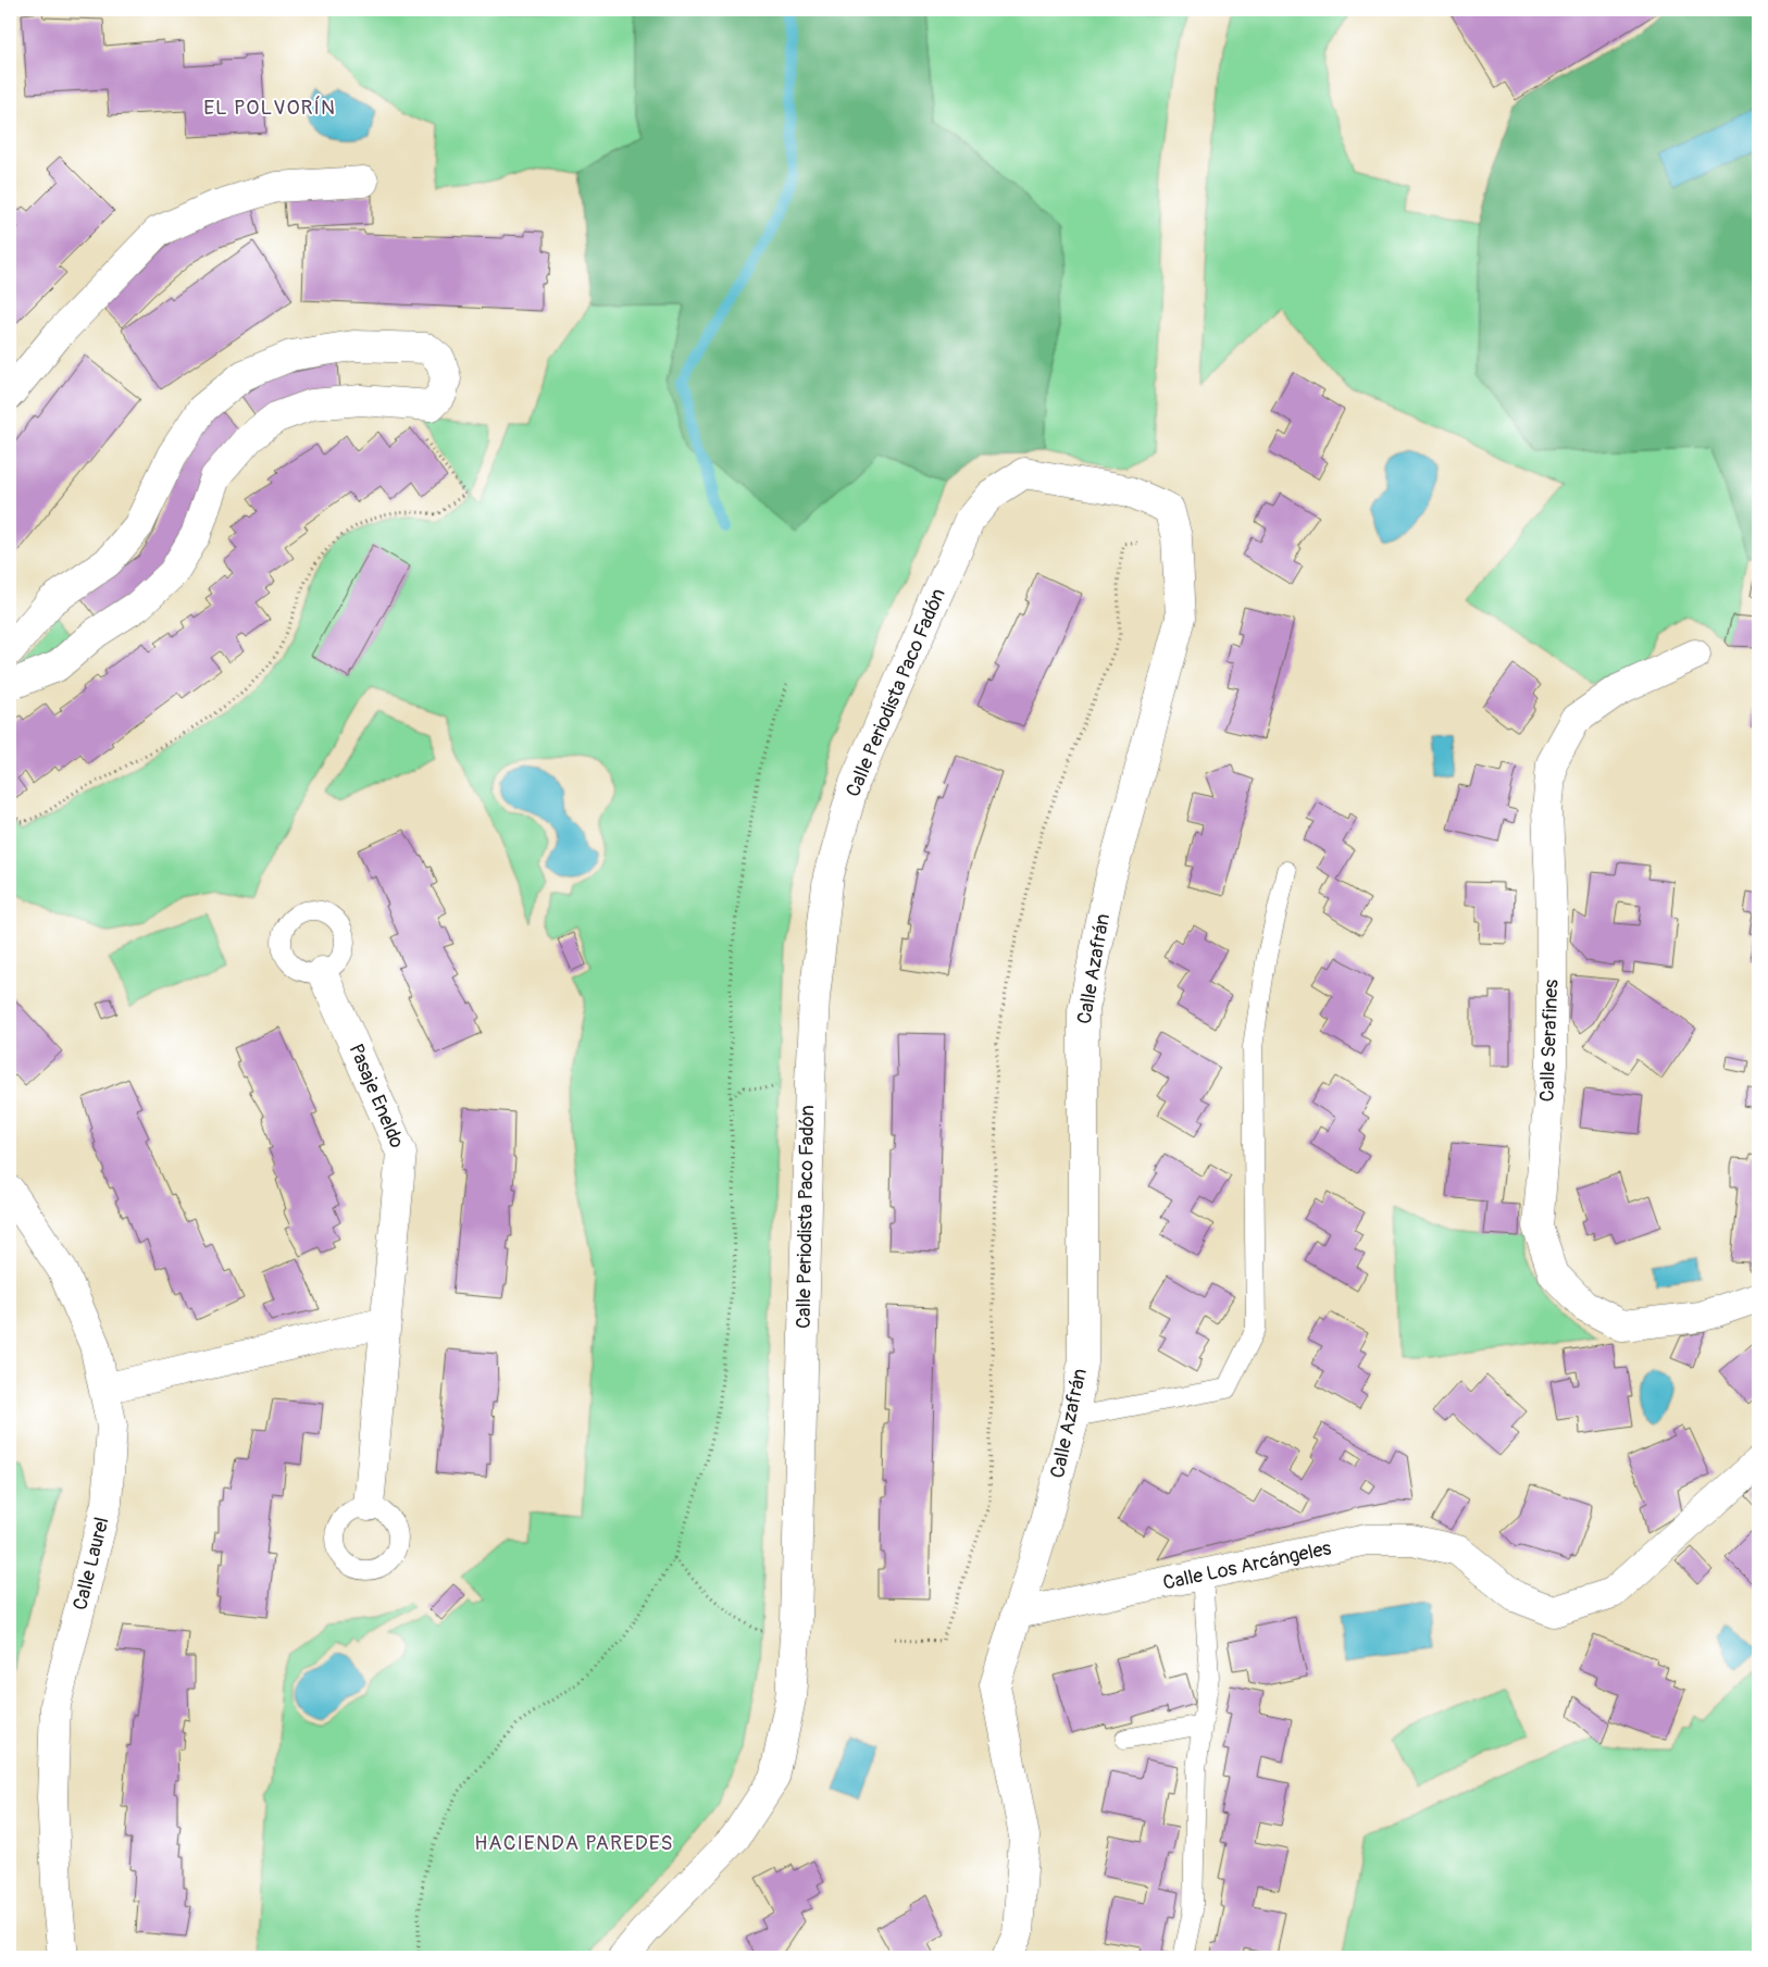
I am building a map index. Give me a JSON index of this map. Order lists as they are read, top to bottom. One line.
{"streets":{"street":["Calle Periodista Paco Fadón","Calle Azafrán","Calle Serafines","Pasaje Eneldo","Calle Laurel","Calle Los Arcángeles"]},"crossings":[["Calle Periodista Paco Fadón","Calle Azafrán"],["Calle Azafrán","Calle Los Arcángeles"]],"districts":["EL POLVORÍN","HACIENDA PAREDES"]}
